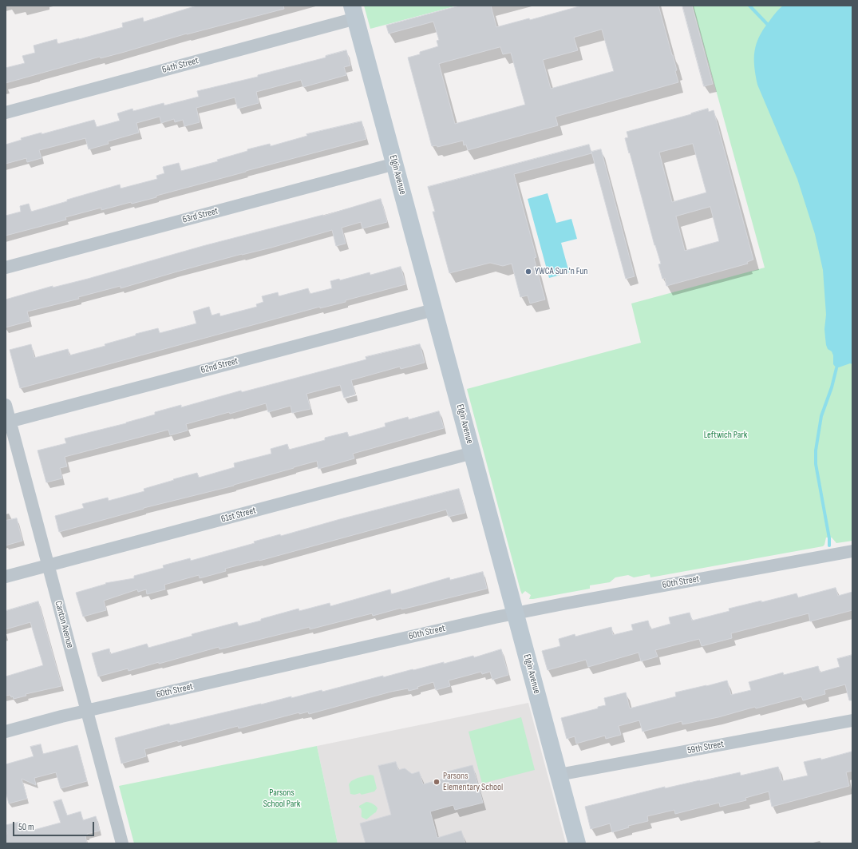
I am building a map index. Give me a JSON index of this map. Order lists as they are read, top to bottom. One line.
{"streets":{"street":["64th Street","Elgin Avenue","63rd Street","62nd Street","61st Street","60th Street","Canton Avenue","59th Street"]},"crossings":[["64th Street","Elgin Avenue"],["Elgin Avenue","63rd Street"],["Elgin Avenue","62nd Street"],["Elgin Avenue","61st Street"],["Elgin Avenue","60th Street"],["Elgin Avenue","59th Street"],["62nd Street","Canton Avenue"],["61st Street","Canton Avenue"],["60th Street","Canton Avenue"]],"parks":["Leftwich Park","Parsons School Park"],"places":["YWCA Sun 'n Fun","Parsons Elementary School"],"scale_bar":"50 m"}
